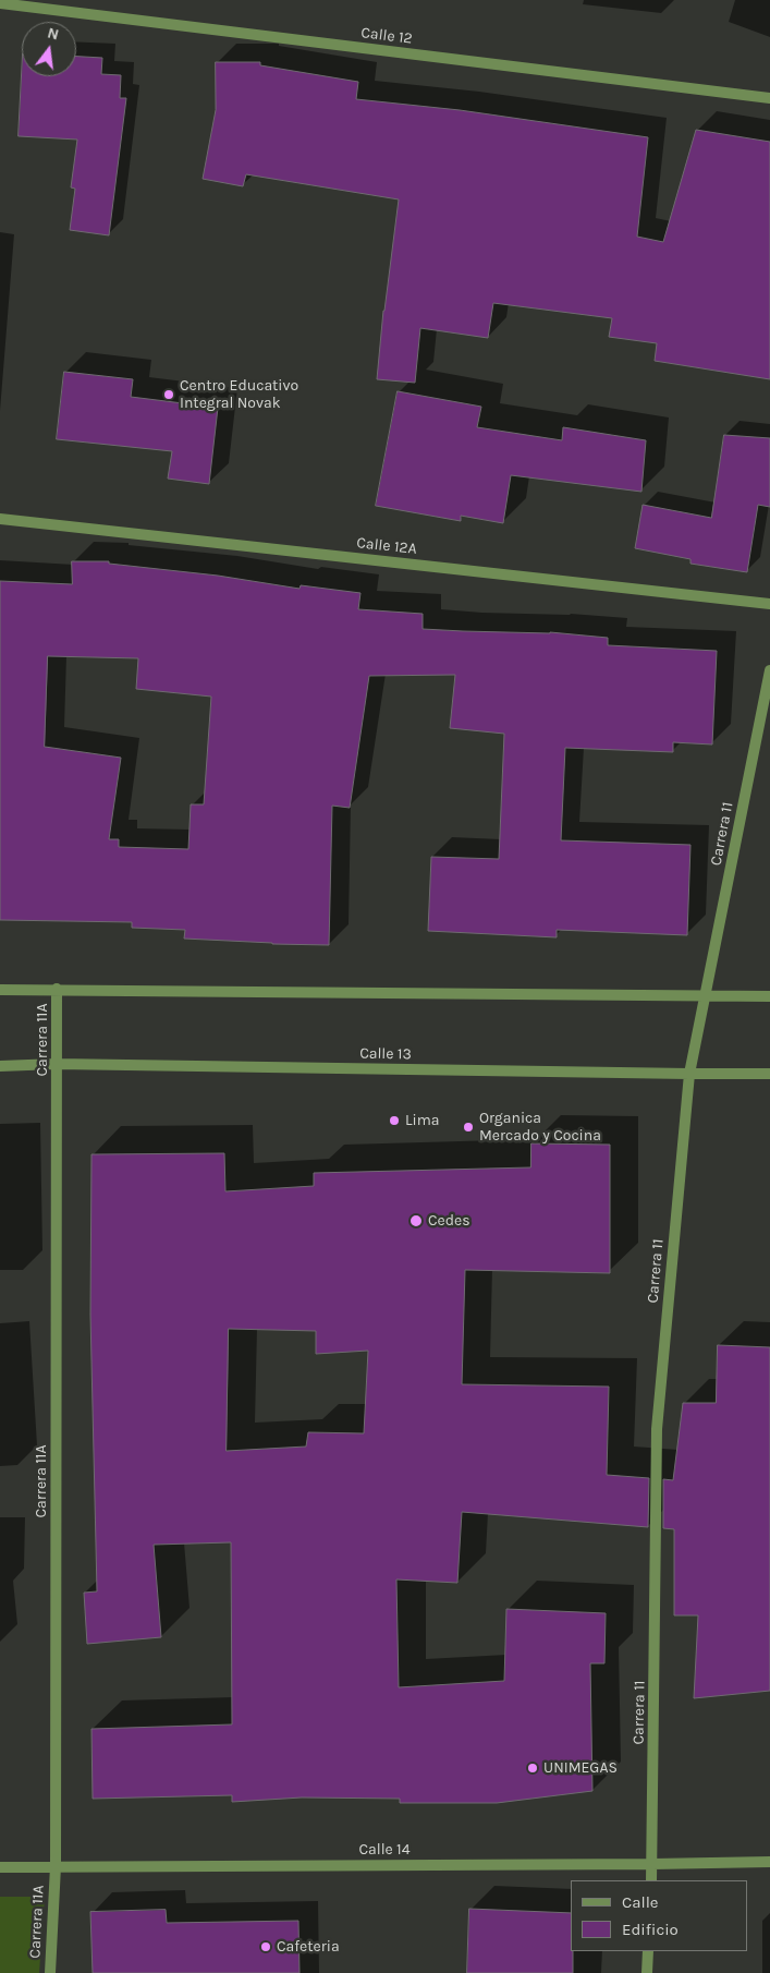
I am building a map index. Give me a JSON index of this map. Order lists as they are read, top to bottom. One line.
{"streets":{"street":["Calle 12","Calle 12A","Carrera 11","Carrera 11A","Calle 13","Calle 14"]},"crossings":[["Carrera 11","Calle 13"],["Carrera 11","Calle 14"],["Carrera 11A","Calle 13"],["Carrera 11A","Calle 14"]],"places":["Centro Educativo Integral Novak","Lima","Organica Mercado y Cocina","Cedes","UNIMEGAS","Cafeteria"],"legend":["Calle","Edificio"],"north":"top"}
